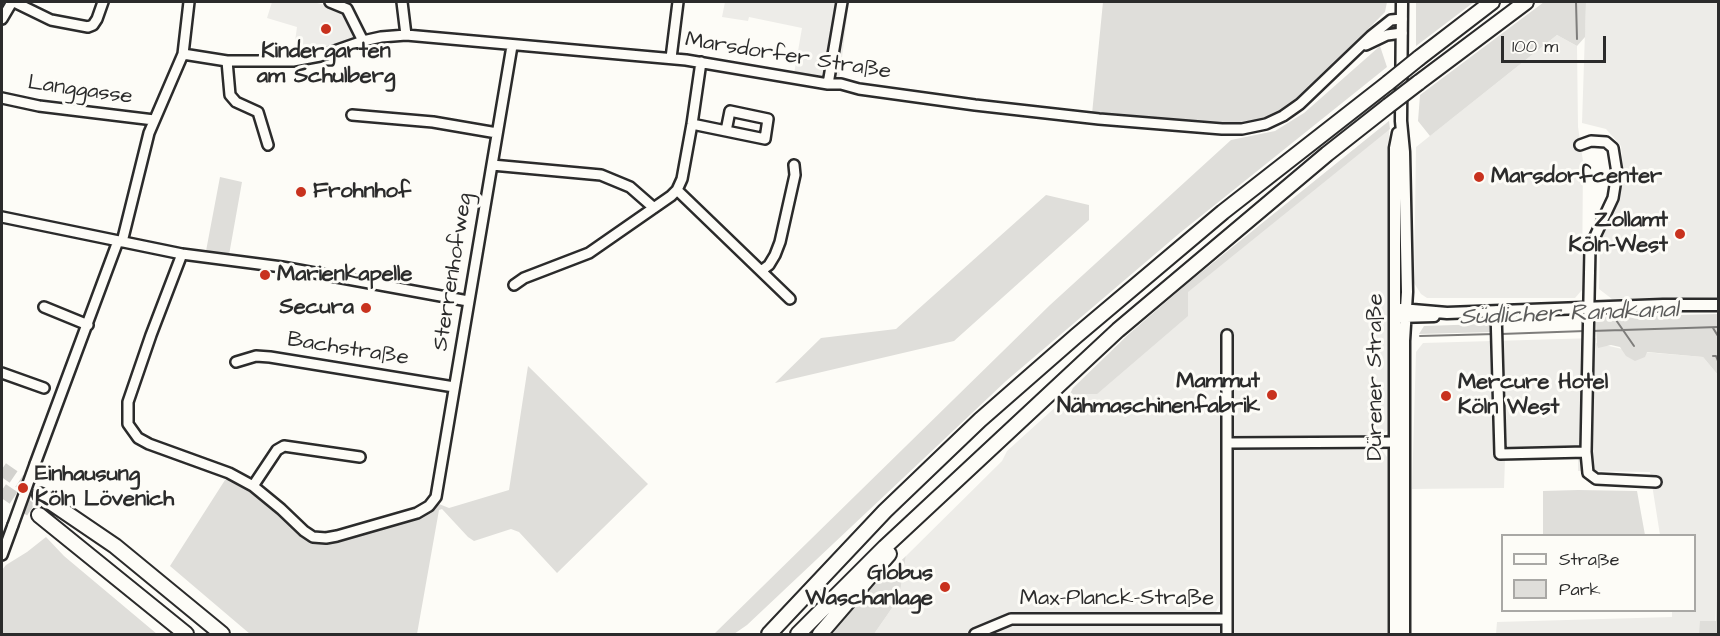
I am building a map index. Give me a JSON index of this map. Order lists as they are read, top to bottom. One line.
{"streets":{"main road":["Dürener Straße"],"street":["Marsdorfer Straße","Langgasse","Sterrenhofweg","Bachstraße","Max-Planck-Straße"]},"crossings":[["Marsdorfer Straße","Sterrenhofweg"],["Marsdorfer Straße","Dürener Straße"],["Sterrenhofweg","Bachstraße"]],"water":["Südlicher Randkanal"],"places":["Kindergarten am Schulberg","Marsdorfcenter","Frohnhof","Zollamt Köln-West","Marienkapelle","Secura","Mammut Nähmaschinenfabrik","Mercure Hotel Köln West","Einhausung Köln Lövenich","Globus Waschanlage"],"legend":["Straße","Park"],"scale_bar":"100 m"}
